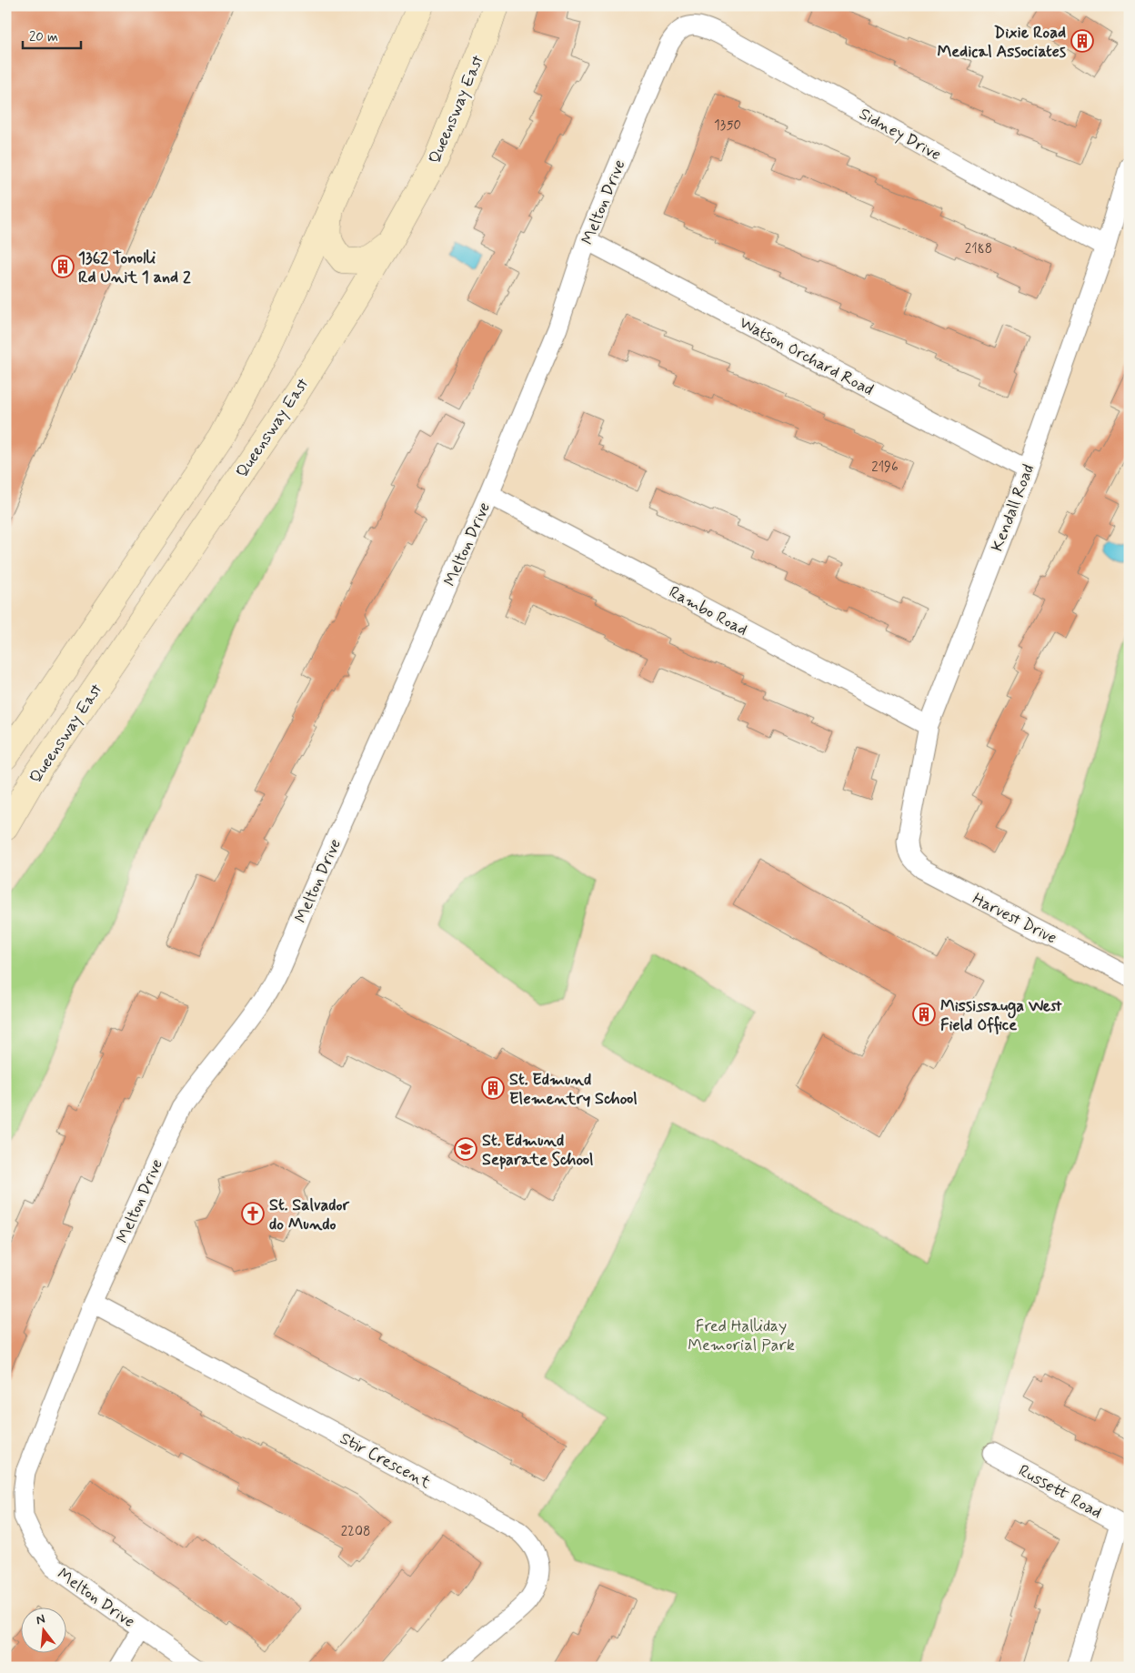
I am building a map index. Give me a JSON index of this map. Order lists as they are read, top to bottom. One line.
{"streets":{"main road":["Queensway East"],"street":["Sidney Drive","Melton Drive","Watson Orchard Road","Kendall Road","Rambo Road","Harvest Drive","Stir Crescent","Russett Road"]},"crossings":[["Sidney Drive","Melton Drive"],["Sidney Drive","Kendall Road"],["Melton Drive","Watson Orchard Road"],["Melton Drive","Rambo Road"],["Melton Drive","Stir Crescent"],["Watson Orchard Road","Kendall Road"],["Kendall Road","Rambo Road"],["Kendall Road","Harvest Drive"]],"parks":["Fred Halliday Memorial Park"],"places":{"building":["Dixie Road Medical Associates","1362 Tonolli Rd Unit 1 and 2","Mississauga West Field Office","St. Edmund Elementry School"],"school or university":["St. Edmund Separate School"],"church":["St. Salvador do Mundo"]},"house_numbers":["1350","2188","2196","2208"],"scale_bar":"20 m","north":"top"}
